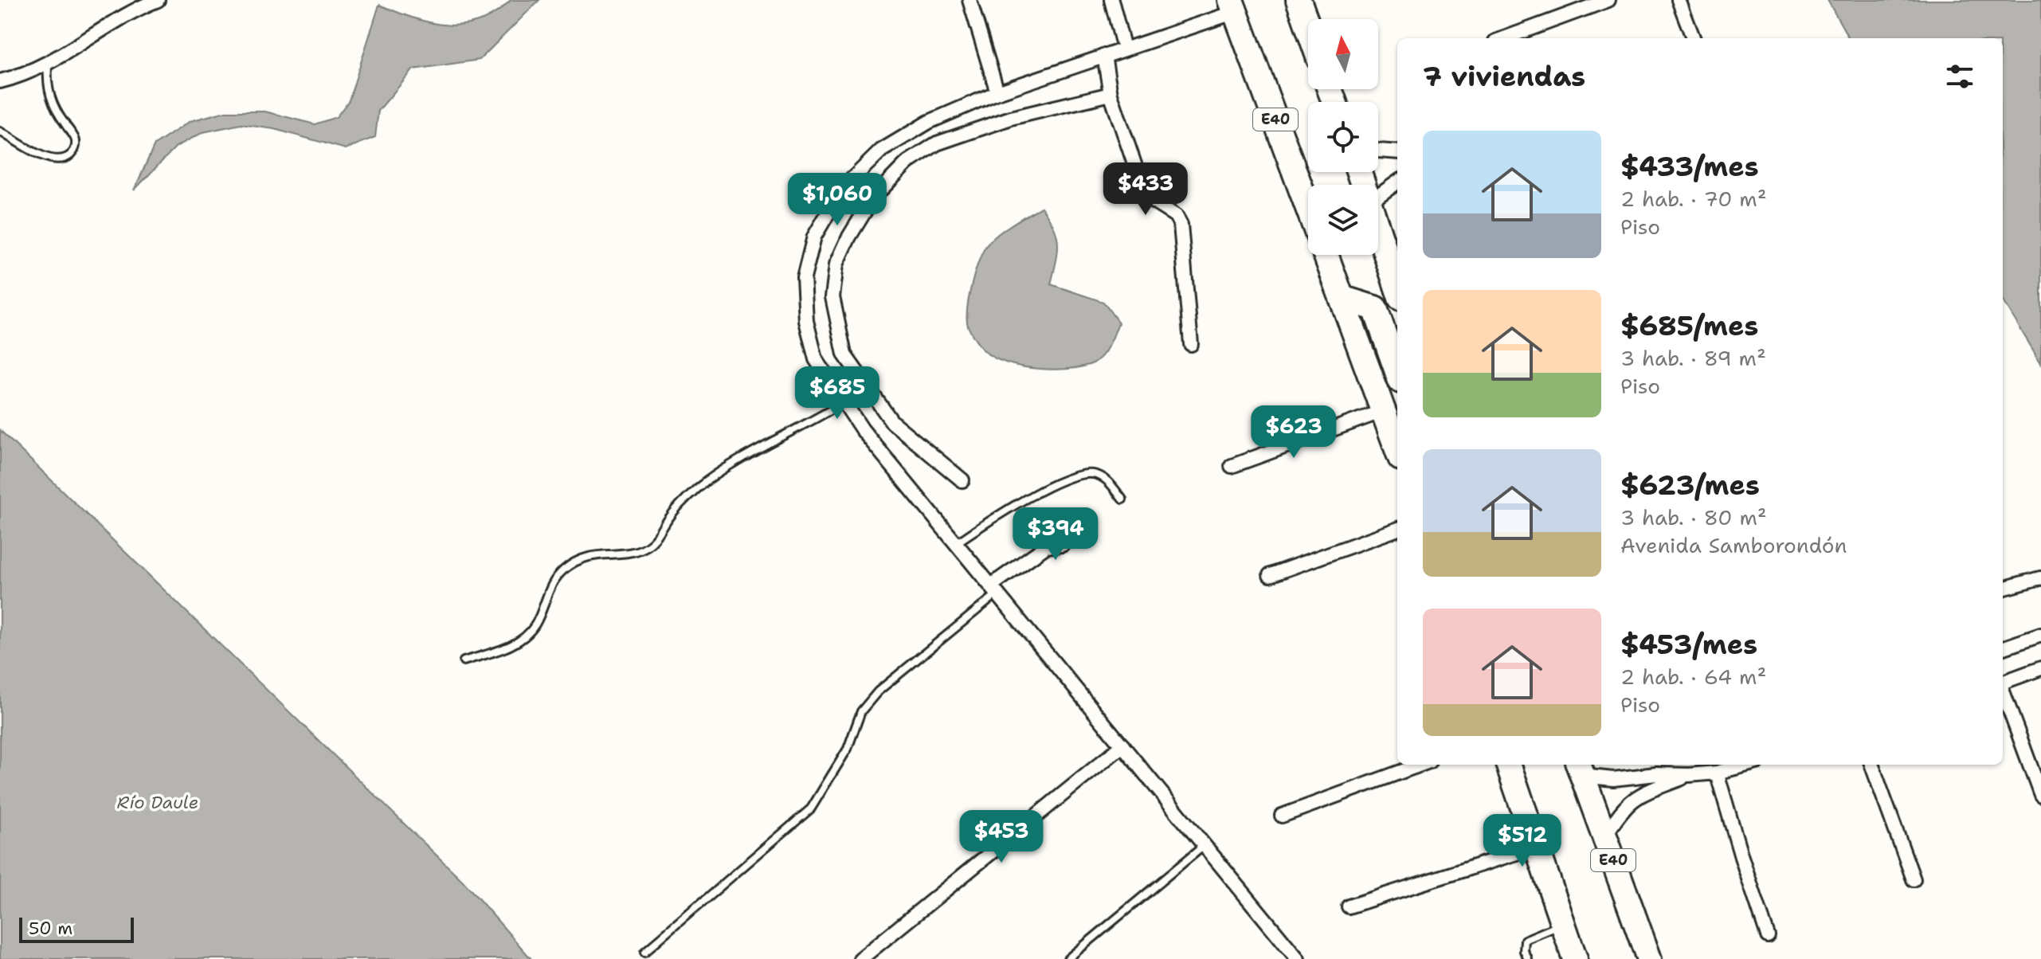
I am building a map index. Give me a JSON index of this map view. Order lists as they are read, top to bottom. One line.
{"streets":{"highway":["E40"]},"water":["Río Daule"],"scale_bar":"50 m","north":"top","page":{"heading":"7 viviendas","list":[{"name":"$433/mes","note":"2 hab. · 70 m² · Piso"},{"name":"$685/mes","note":"3 hab. · 89 m² · Piso"},{"name":"$623/mes","note":"3 hab. · 80 m² · Avenida Samborondón"},{"name":"$453/mes","note":"2 hab. · 64 m² · Piso"}],"price":["$433","$1,060","$685","$623","$394","$453","$512"],"scale":"50 m"}}
